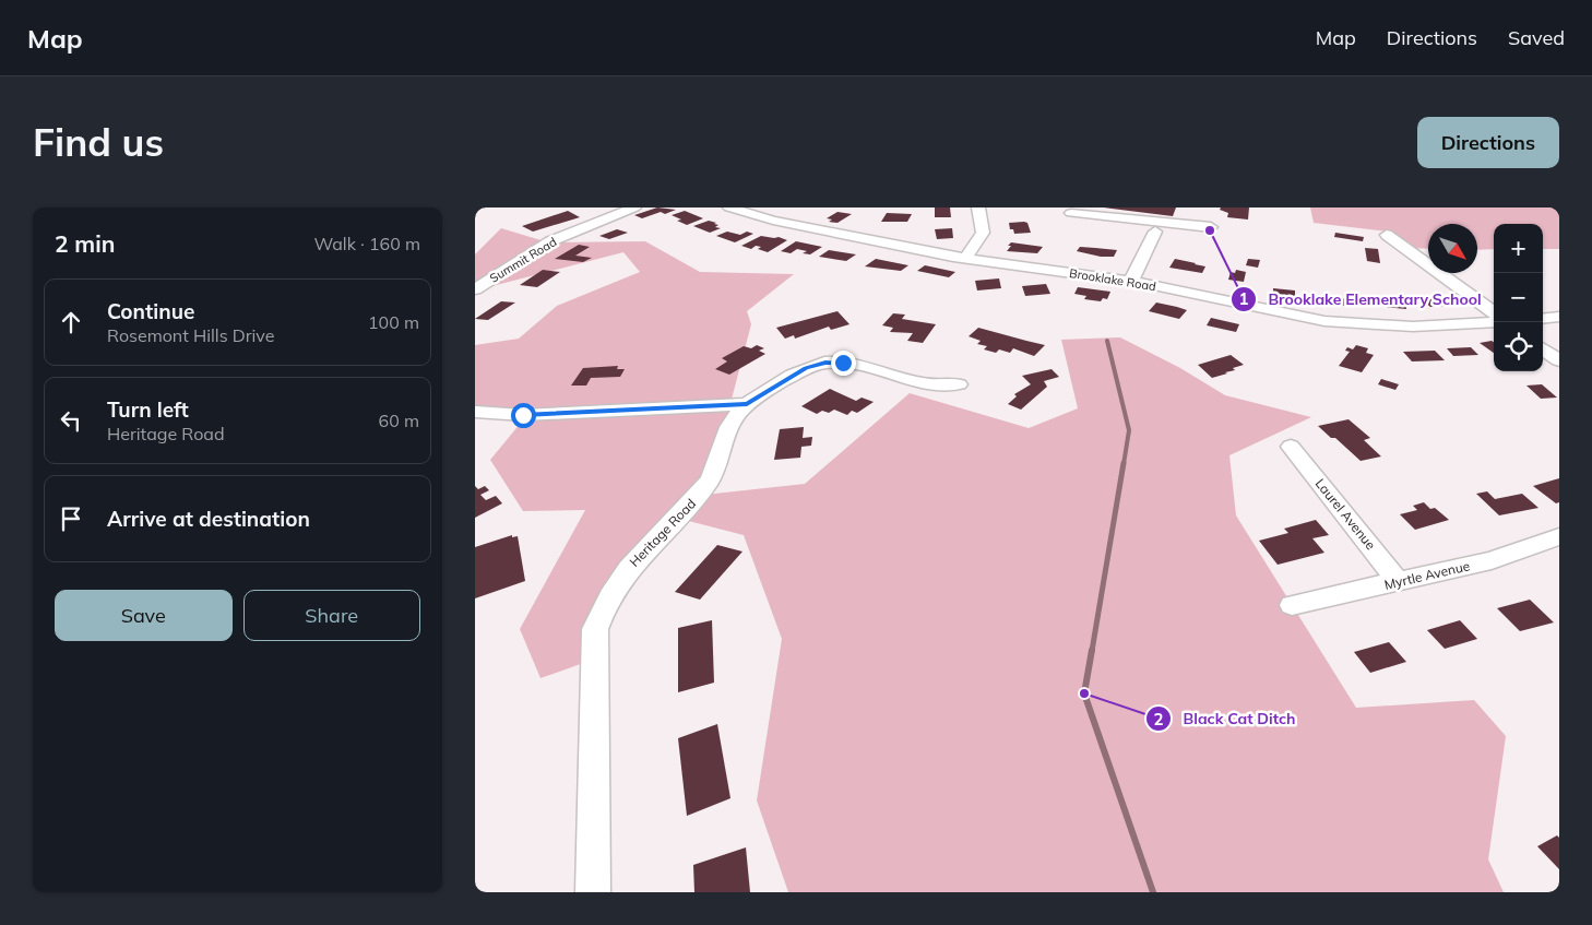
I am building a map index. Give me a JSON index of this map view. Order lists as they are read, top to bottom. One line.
{"streets":{"street":["Summit Road","Brooklake Road","Laurel Avenue","Heritage Road","Myrtle Avenue"]},"crossings":[["Laurel Avenue","Myrtle Avenue"]],"places":["Brooklake Elementary School","Black Cat Ditch"],"north":"bottom right","page":{"header":"Map","nav":["Map","Directions","Saved"],"buttons":["Directions",["Save","Share"]],"title":"Find us","heading":["2 min","Walk · 160 m"],"map_buttons":["+","−"],"list":[["Continue","Rosemont Hills Drive","100 m"],["Turn left","Heritage Road","60 m"],"Arrive at destination"]}}
